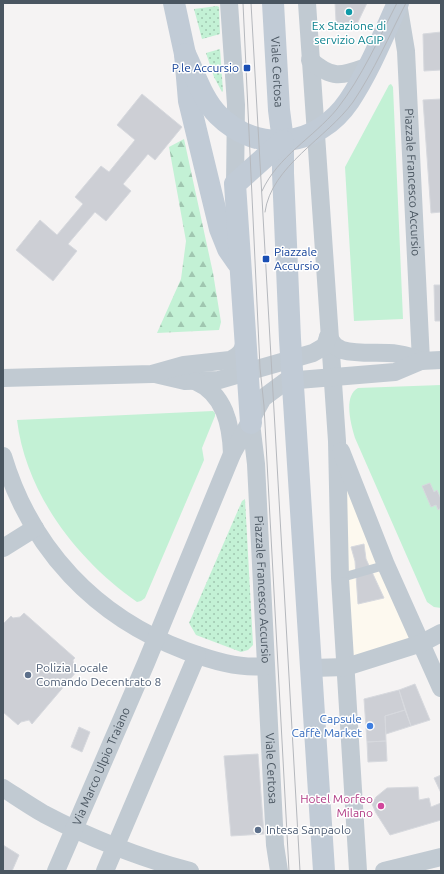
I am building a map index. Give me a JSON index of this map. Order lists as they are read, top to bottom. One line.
{"streets":{"street":["Viale Certosa","Piazzale Francesco Accursio","Via Marco Ulpio Traiano"]},"crossings":[["Viale Certosa","Piazzale Francesco Accursio"],["Piazzale Francesco Accursio","Via Marco Ulpio Traiano"]],"places":{"other":["Ex Stazione di servizio AGIP","Polizia Locale Comando Decentrato 8","Capsule Caffè Market","Hotel Morfeo Milano","Intesa Sanpaolo"],"transit":["P.le Accursio","Piazzale Accursio"]}}
